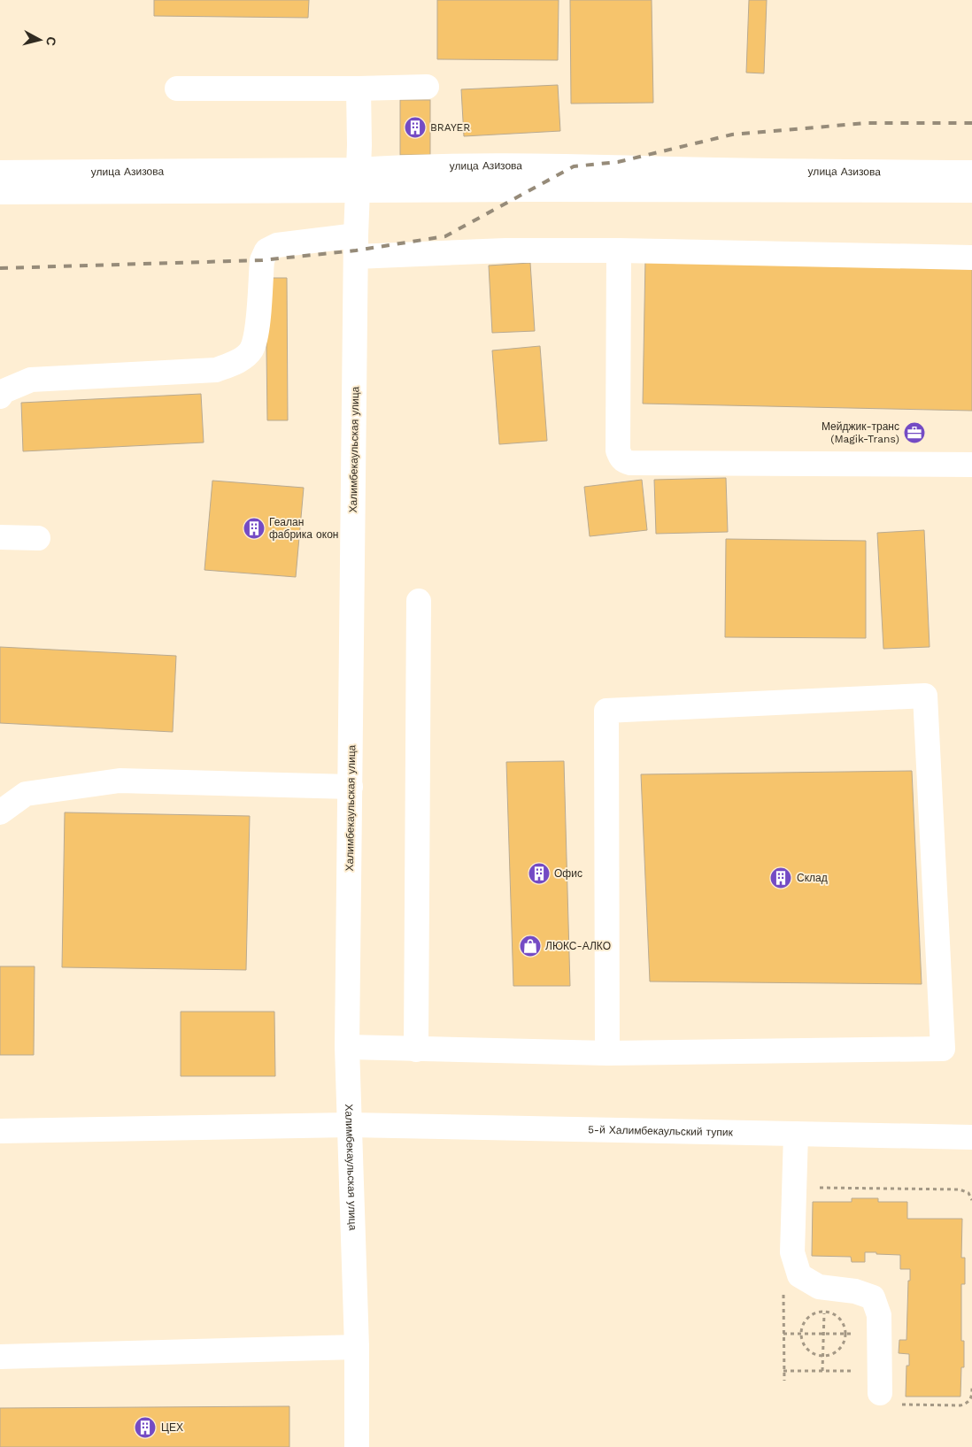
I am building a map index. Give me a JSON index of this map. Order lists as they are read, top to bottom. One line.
{"streets":{"main road":["улица Азизова","Халимбекаульская улица","5-й Халимбекаульский тупик"]},"crossings":[["улица Азизова","Халимбекаульская улица"],["Халимбекаульская улица","5-й Халимбекаульский тупик"]],"places":{"building":["BRAYER","Геалан фабрика окон","Офис","Склад","ЦЕХ"],"office":["Мейджик-транс (Magik-Trans)"],"shop":["ЛЮКС-АЛКО"]},"north":"right"}
